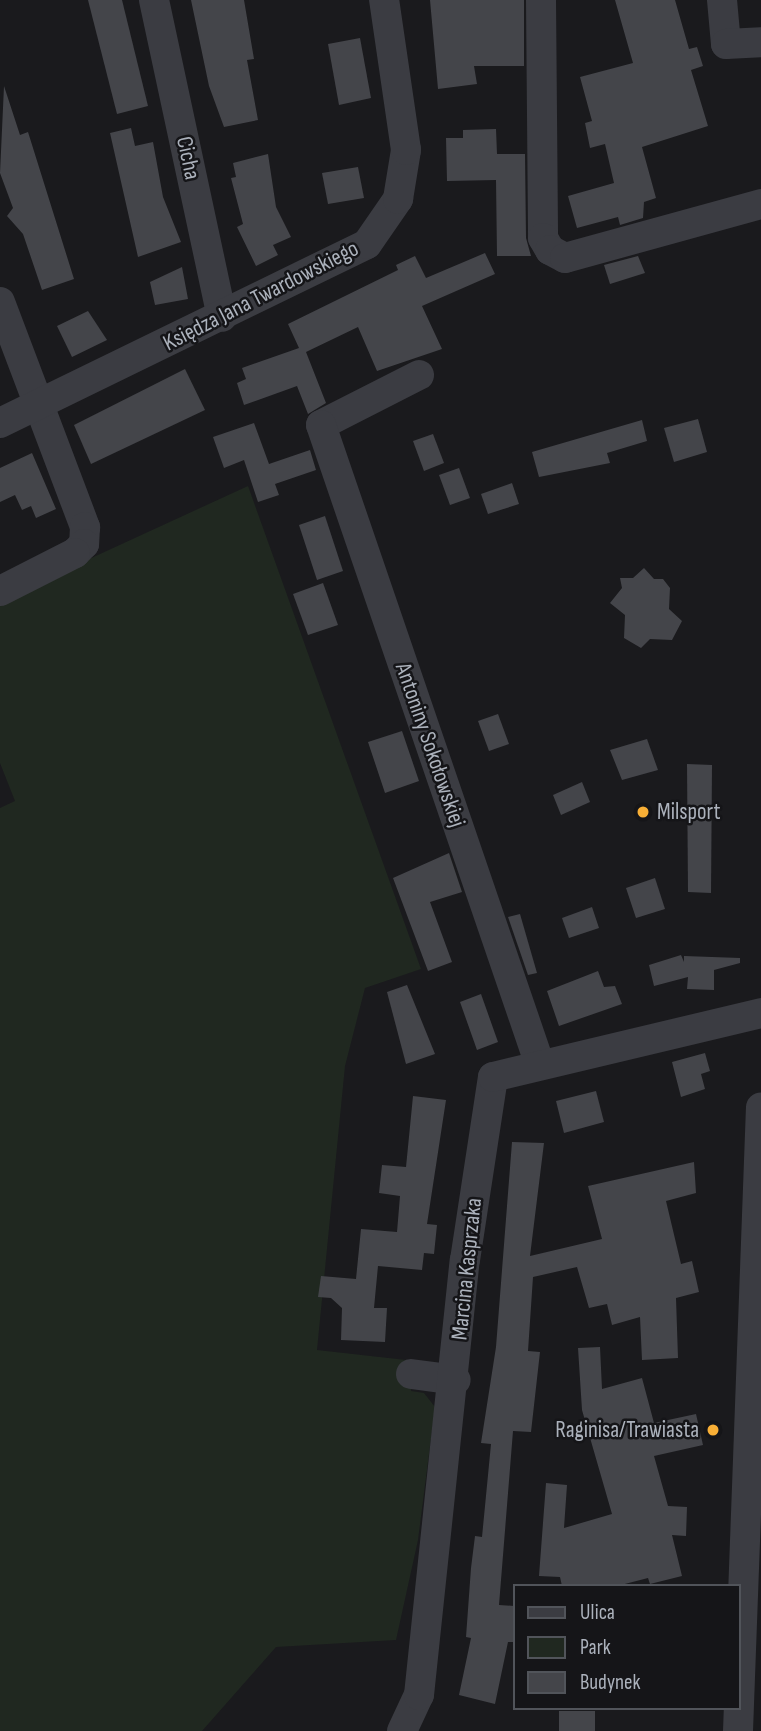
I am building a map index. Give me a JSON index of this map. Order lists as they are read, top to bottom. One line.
{"streets":{"street":["Cicha","Księdza Jana Twardowskiego","Antoniny Sokołowskiej","Marcina Kasprzaka"]},"crossings":[["Cicha","Księdza Jana Twardowskiego"],["Antoniny Sokołowskiej","Marcina Kasprzaka"]],"places":["Milsport","Raginisa/Trawiasta"],"legend":["Ulica","Park","Budynek"]}
